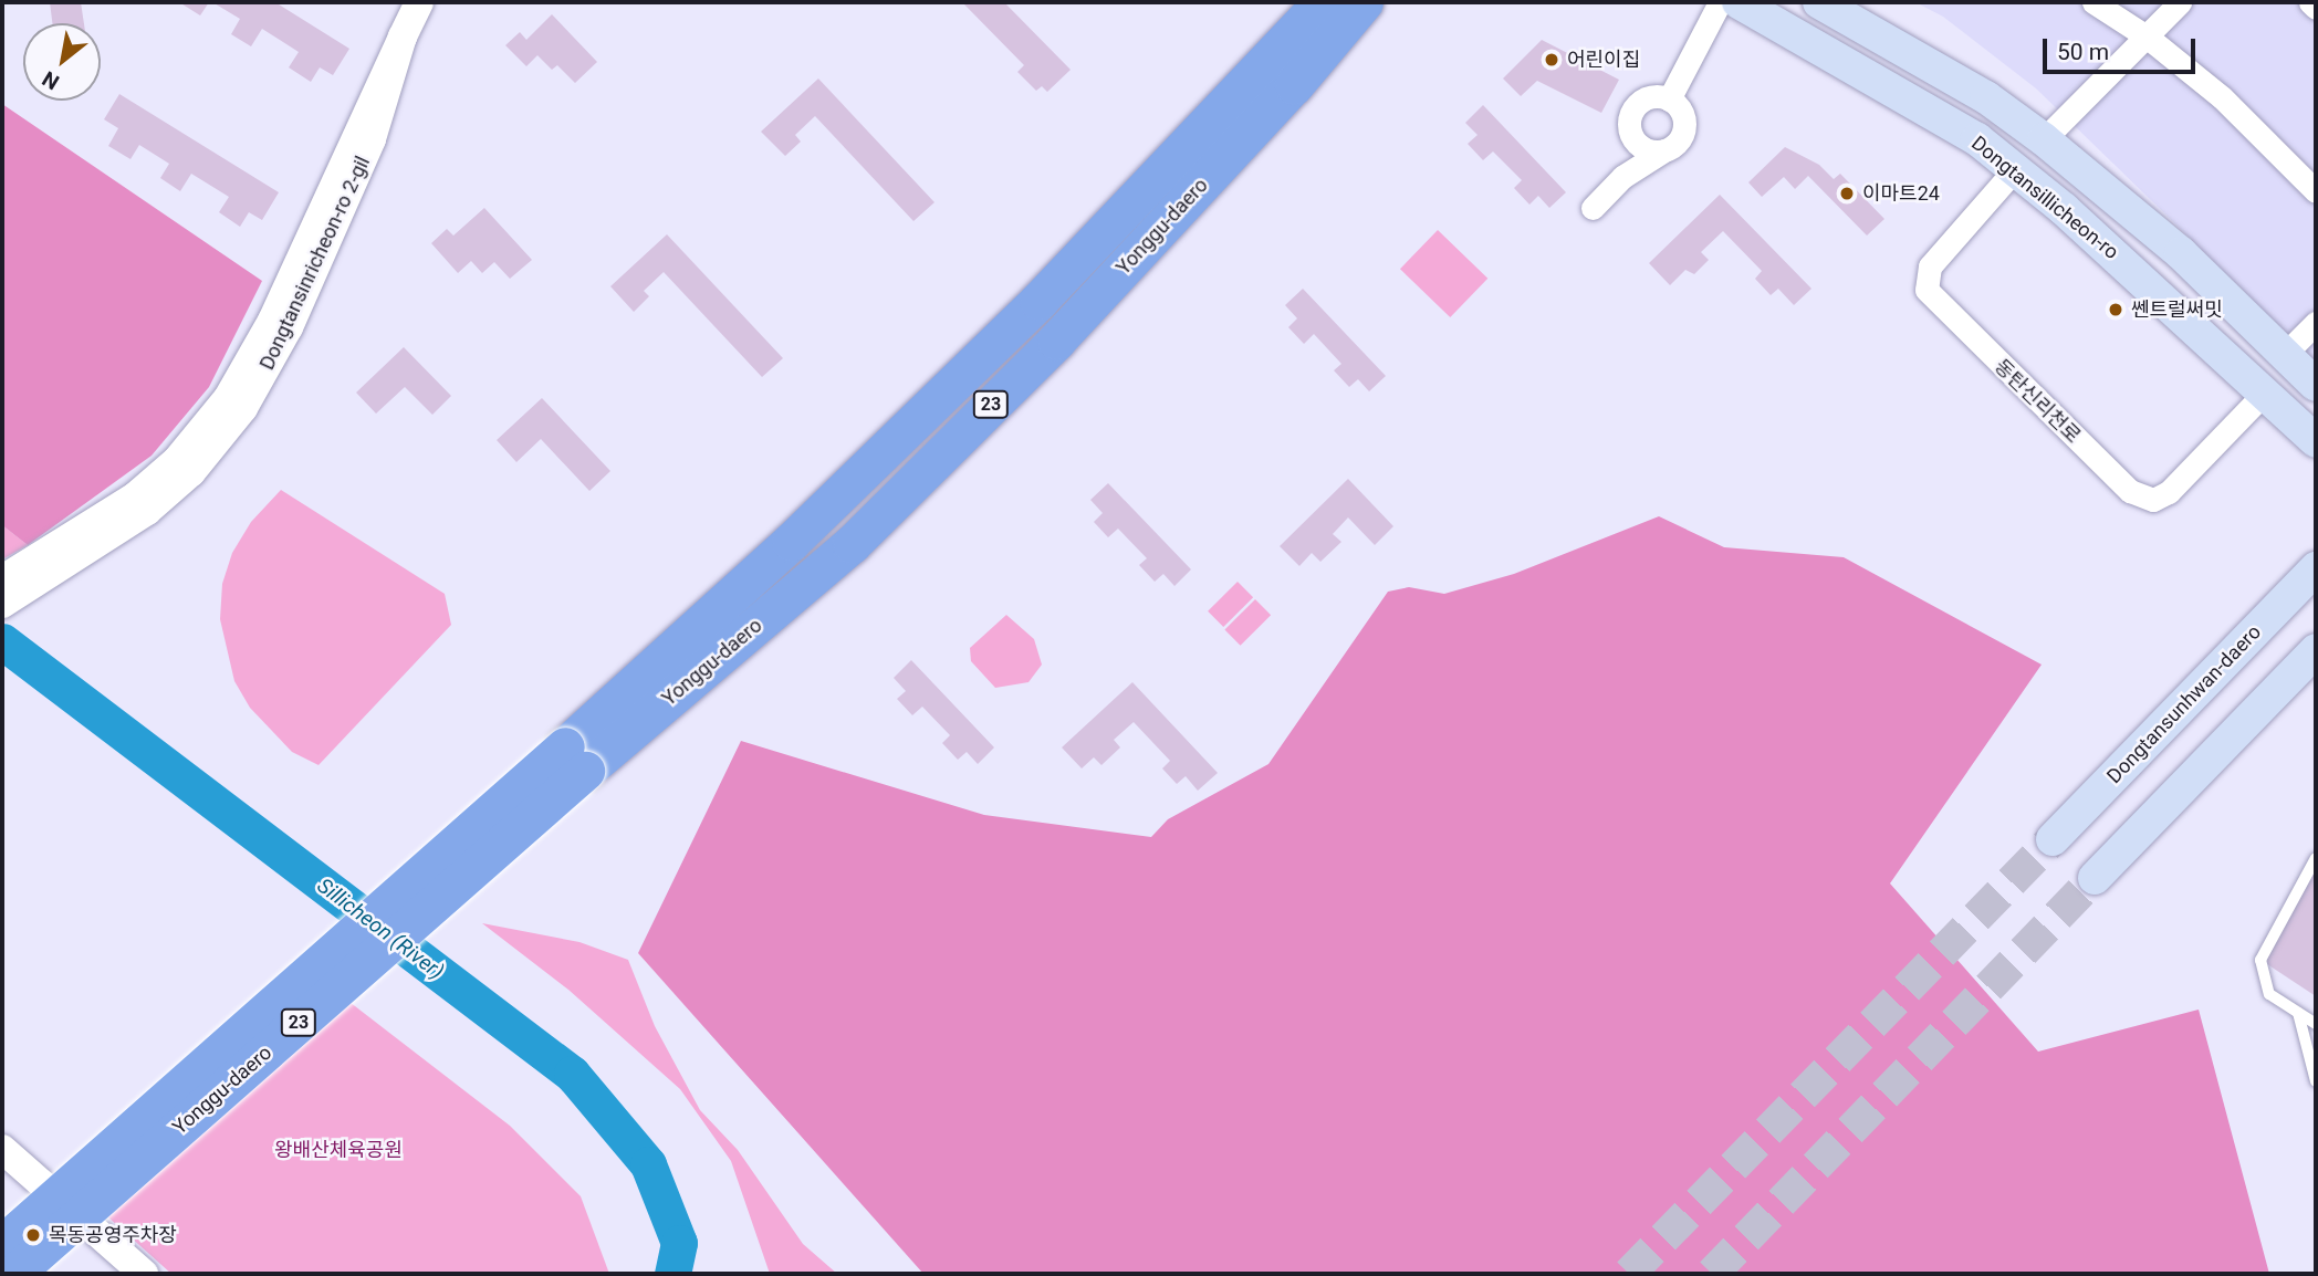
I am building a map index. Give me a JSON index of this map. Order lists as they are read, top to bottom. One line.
{"streets":{"highway":["Yonggu-daero","23"],"main road":["Dongtansillicheon-ro","Dongtansunhwan-daero"],"street":["Dongtansinricheon-ro 2-gil","동탄신리천로"]},"crossings":[["Dongtansillicheon-ro","동탄신리천로"]],"water":["Sillicheon (River)"],"parks":["왕배산체육공원"],"places":["어린이집","이마트24","쎈트럴써밋","목동공영주차장"],"scale_bar":"50 m","north":"bottom left"}
